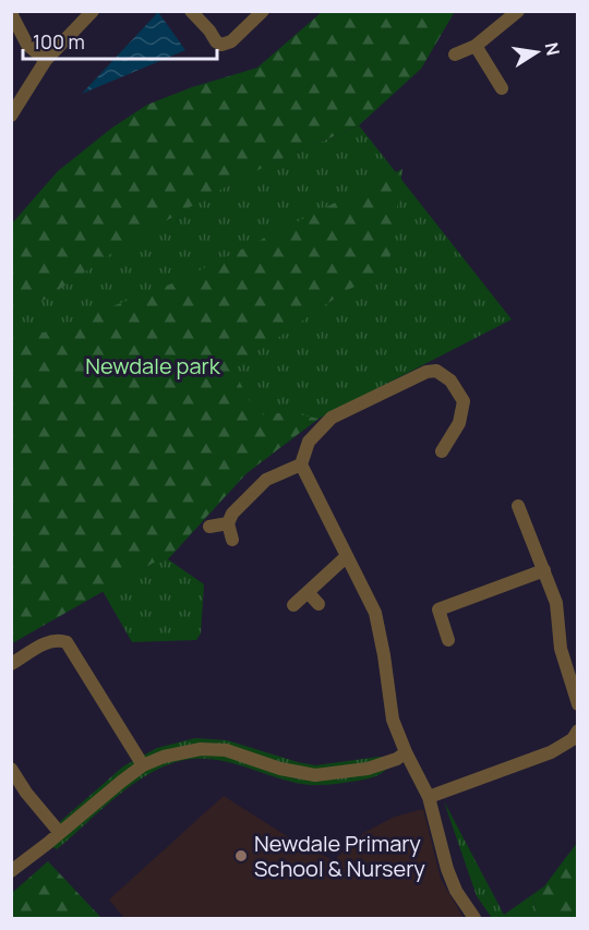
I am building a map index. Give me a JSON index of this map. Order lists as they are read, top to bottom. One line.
{"parks":["Newdale park"],"places":["Newdale Primary School & Nursery"],"scale_bar":"100 m","north":"right"}
